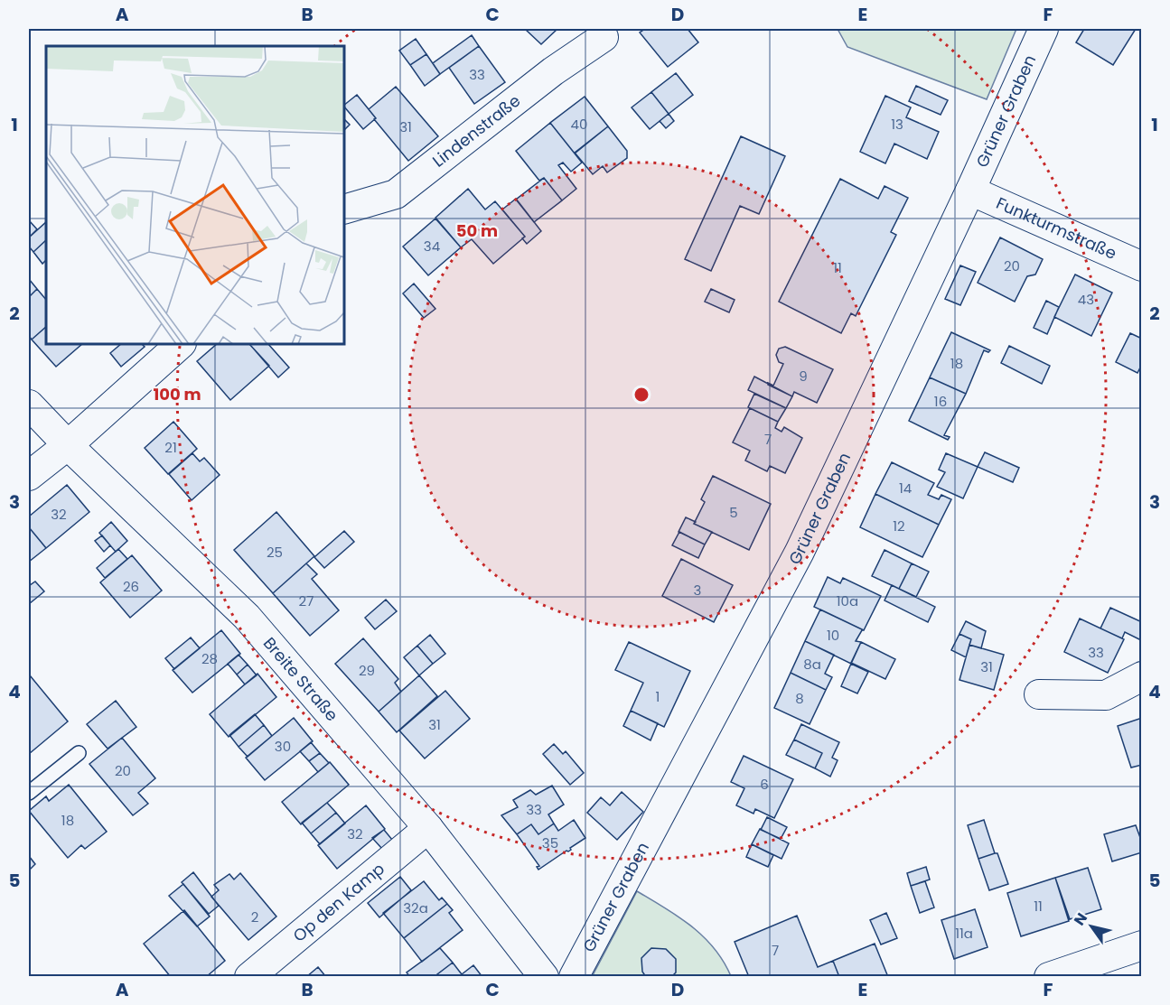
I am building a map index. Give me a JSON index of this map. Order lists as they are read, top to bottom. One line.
{"streets":{"street":["Grüner Graben","Lindenstraße","Funkturmstraße","Breite Straße","Op den Kamp"]},"crossings":[["Grüner Graben","Funkturmstraße"],["Breite Straße","Op den Kamp"]],"house_numbers":["33","40","13","31","34","20","11","43","18","9","16","7","21","14","5","32","12","25","26","3","27","10a","10","33","28","8a","31","29","1","8","31","30","20","6","33","18","32","35","11","32a","2","11a","7"],"north":"top left","grid":{"columns":["A","B","C","D","E","F"],"rows":["1","2","3","4","5"]},"rings":["50 m","100 m"]}
